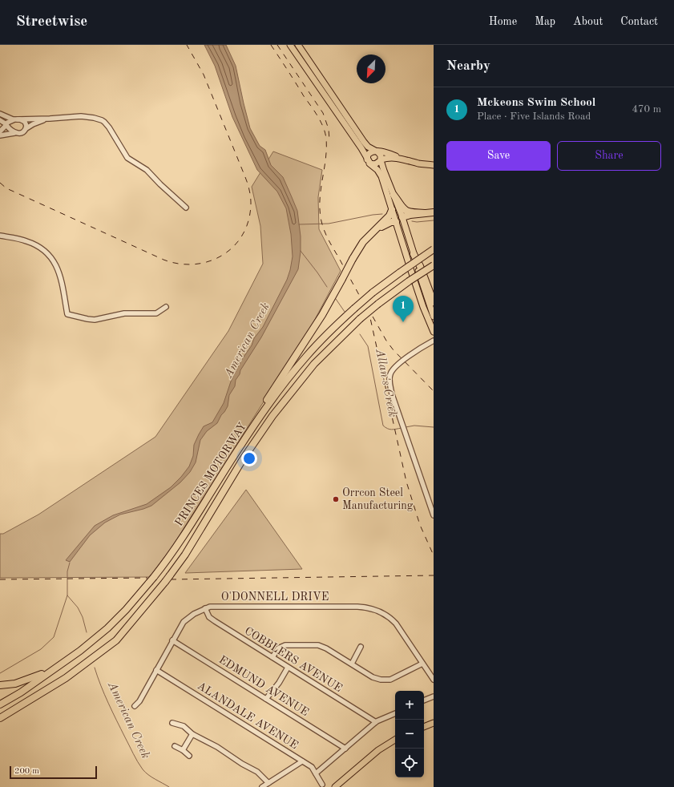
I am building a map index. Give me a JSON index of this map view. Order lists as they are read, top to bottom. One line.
{"streets":{"highway":["PRINCES MOTORWAY"],"street":["O'DONNELL DRIVE","COBBLERS AVENUE","EDMUND AVENUE","ALANDALE AVENUE"]},"crossings":[["O'DONNELL DRIVE","COBBLERS AVENUE"],["O'DONNELL DRIVE","EDMUND AVENUE"],["O'DONNELL DRIVE","ALANDALE AVENUE"]],"water":["American Creek","Allan's Creek"],"places":["Orrcon Steel Manufacturing"],"scale_bar":"200 m","north":"bottom left","page":{"header":"Streetwise","nav":["Home","Map","About","Contact"],"heading":"Nearby","list":[{"mark":"1","name":"Mckeons Swim School","note":"Place · Five Islands Road","value":"470 m"}],"buttons":["Save","Share"],"pins":"1","map_buttons":["+","−"],"scale":"200 m"}}
